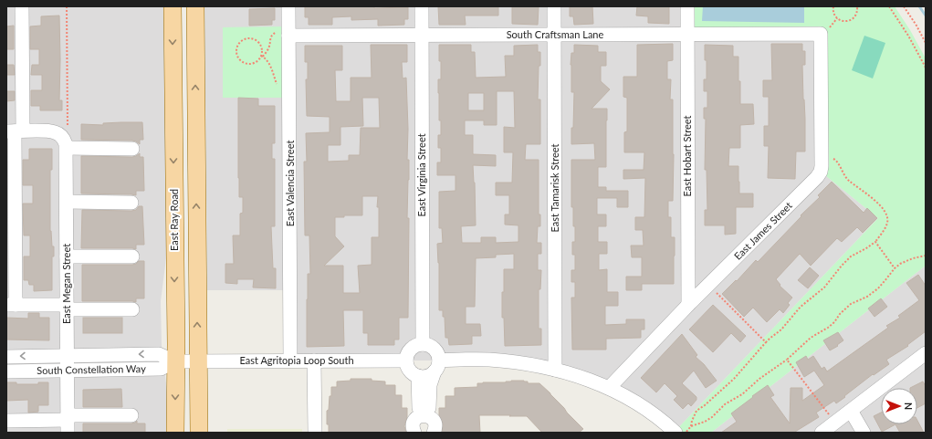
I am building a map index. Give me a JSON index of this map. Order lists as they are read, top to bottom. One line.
{"streets":{"main road":["East Ray Road"],"street":["South Craftsman Lane","East Hobart Street","East Virginia Street","East Valencia Street","East Tamarisk Street","East James Street","East Megan Street","East Agritopia Loop South","South Constellation Way"]},"crossings":[["South Craftsman Lane","East Hobart Street"],["South Craftsman Lane","East Virginia Street"],["South Craftsman Lane","East Valencia Street"],["South Craftsman Lane","East Tamarisk Street"],["South Craftsman Lane","East James Street"],["East Hobart Street","East James Street"],["East Virginia Street","East Agritopia Loop South"],["East Valencia Street","East Agritopia Loop South"],["East Ray Road","East Agritopia Loop South"],["East Ray Road","South Constellation Way"],["East Megan Street","South Constellation Way"],["East Agritopia Loop South","South Constellation Way"]],"north":"right"}
